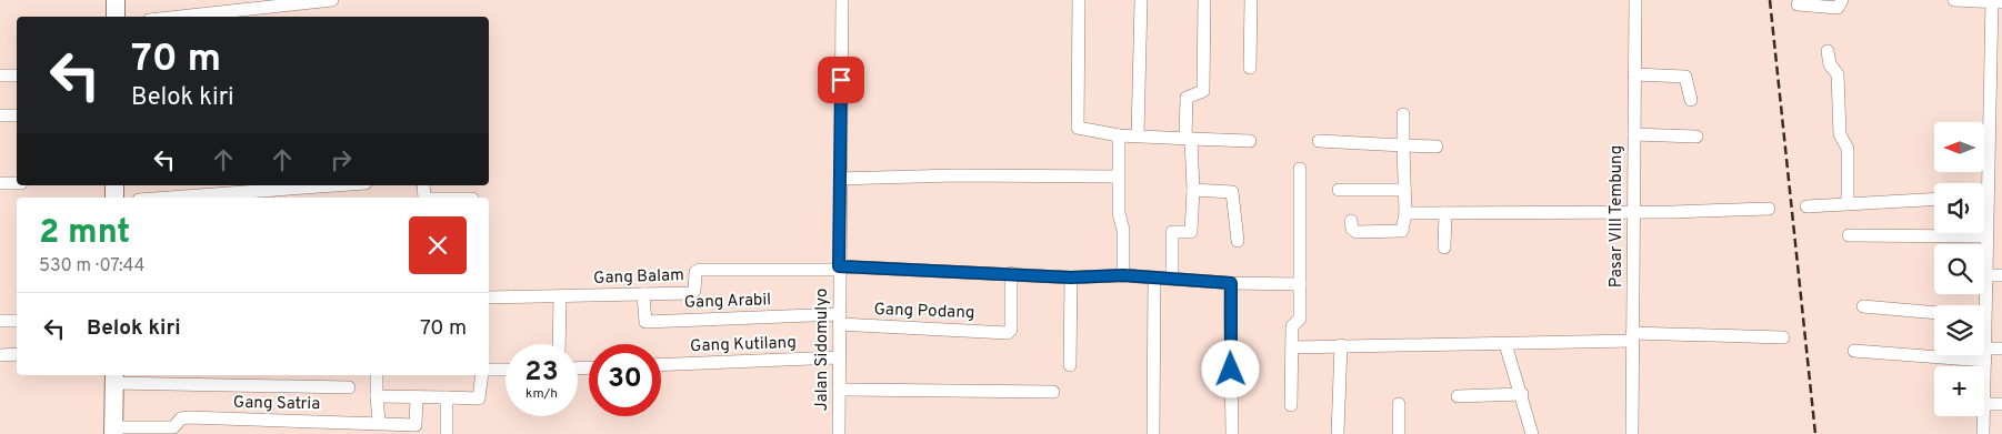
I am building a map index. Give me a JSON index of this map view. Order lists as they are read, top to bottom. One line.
{"streets":{"street":["Pasar VIII Tembung","Gang Balam","Gang Arabil","Gang Podang","Gang Kutilang","Jalan Sidomulyo","Gang Satria"]},"crossings":[["Gang Balam","Gang Arabil"],["Gang Balam","Jalan Sidomulyo"],["Gang Arabil","Gang Podang"],["Gang Arabil","Jalan Sidomulyo"],["Gang Podang","Jalan Sidomulyo"],["Gang Kutilang","Jalan Sidomulyo"]],"north":"left","page":{"turn":["70 m","Belok kiri"],"map_buttons":"+","heading":["2 mnt","530 m · 07:44"],"list":[{"name":"Belok kiri","value":"70 m"}],"speed":"23 km/h","limit":"30"}}
